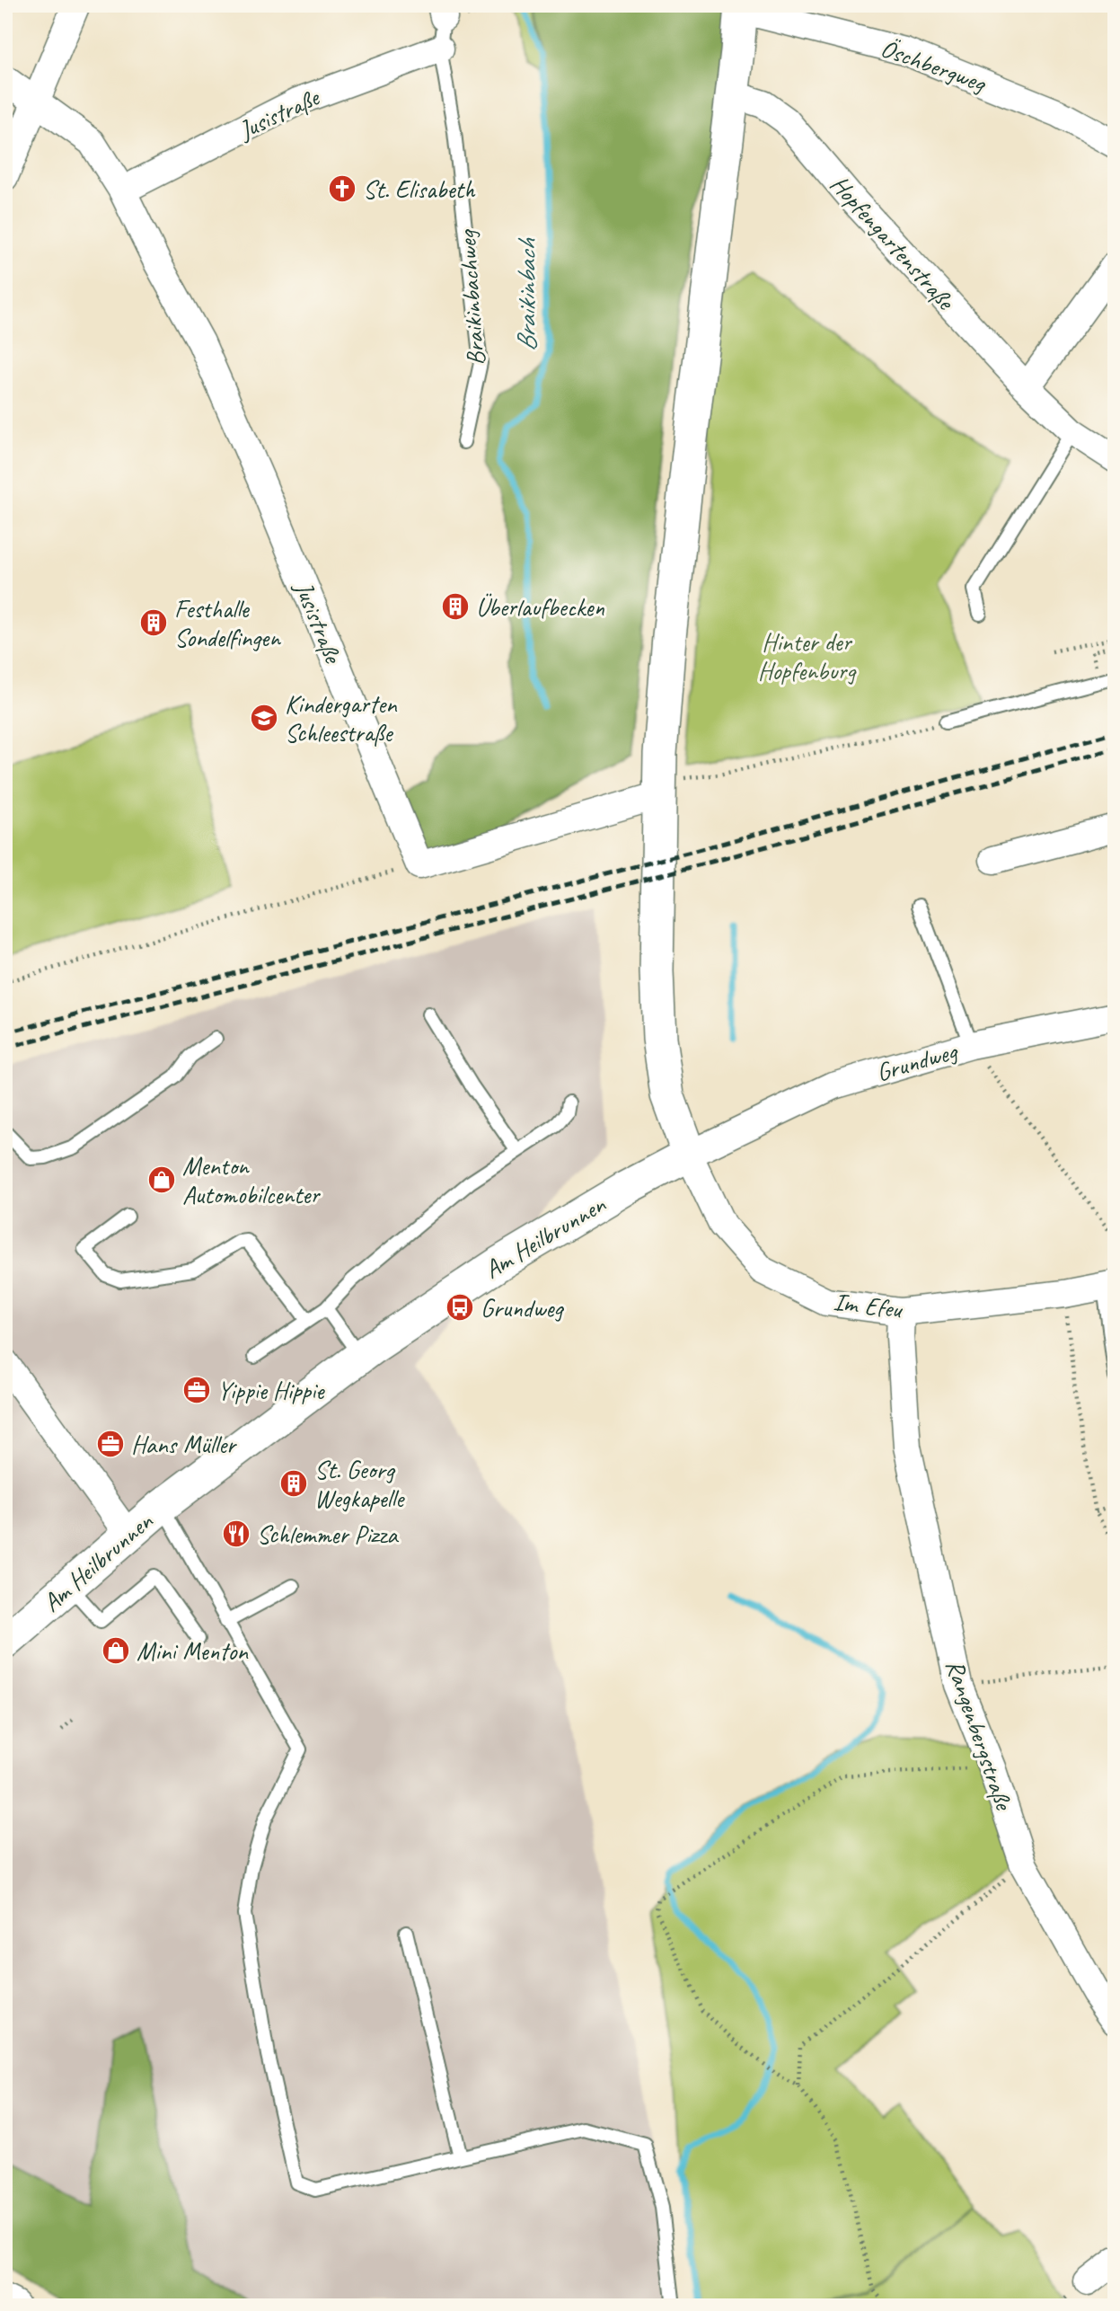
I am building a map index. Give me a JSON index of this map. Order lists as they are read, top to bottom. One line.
{"streets":{"street":["Öschbergweg","Jusistraße","Hopfengartenstraße","Grundweg","Am Heilbrunnen","Im Efeu","Rangenbergstraße"],"lane":["Braikinbachweg"]},"crossings":[["Jusistraße","Braikinbachweg"],["Grundweg","Am Heilbrunnen"],["Grundweg","Im Efeu"],["Am Heilbrunnen","Im Efeu"],["Im Efeu","Rangenbergstraße"]],"water":["Braikinbach"],"parks":["Hinter der Hopfenburg"],"places":{"church":["St. Elisabeth"],"building":["Überlaufbecken","Festhalle Sondelfingen","St. Georg Wegkapelle"],"school or university":["Kindergarten Schleestraße"],"shop":["Menton Automobilcenter","Mini Menton"],"bus stop":["Grundweg"],"office":["Yippie Hippie","Hans Müller"],"restaurant":["Schlemmer Pizza"]}}
